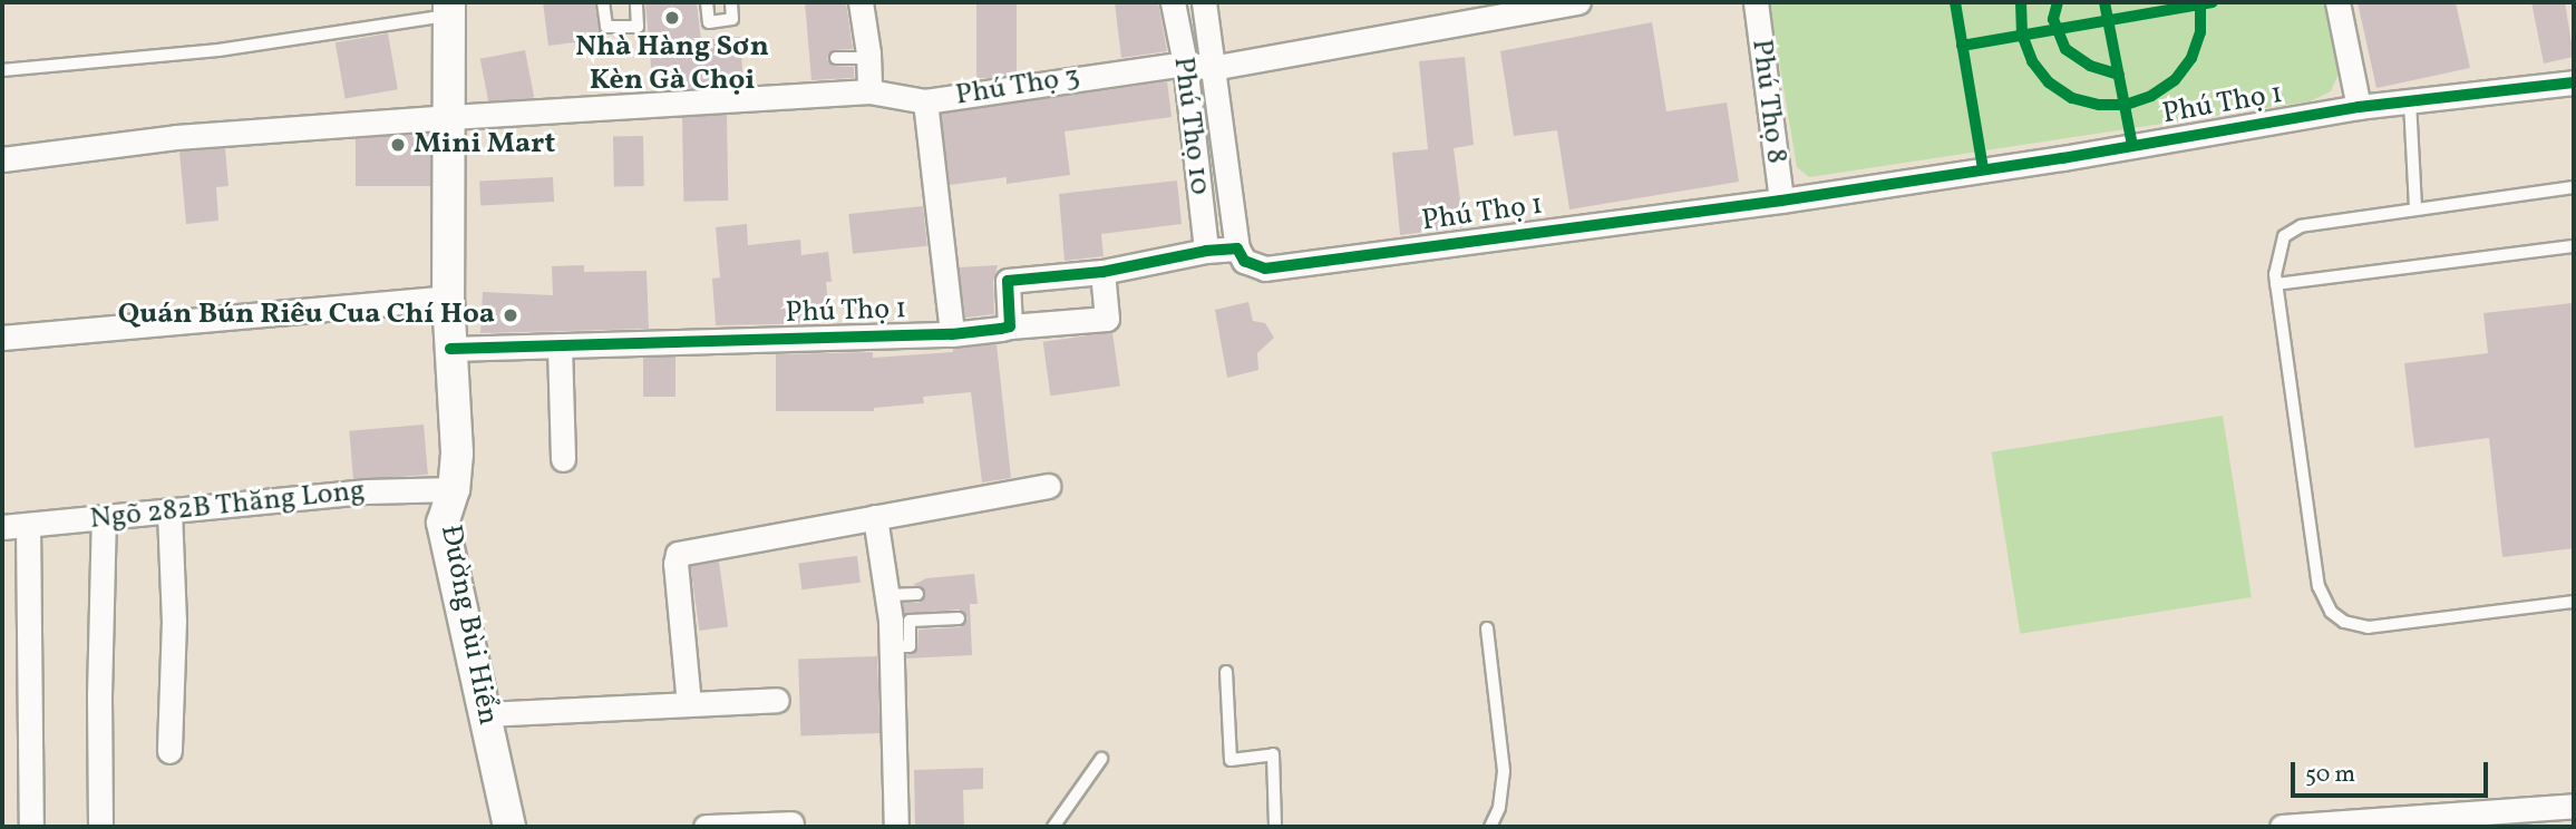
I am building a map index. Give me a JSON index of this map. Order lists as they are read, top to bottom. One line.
{"streets":{"street":["Phú Thọ 3","Phú Thọ 8","Phú Thọ 1","Phú Thọ 10","Ngõ 282B Thăng Long","Đường Bùi Hiển"]},"crossings":[["Phú Thọ 3","Phú Thọ 10"],["Phú Thọ 3","Đường Bùi Hiển"],["Phú Thọ 8","Phú Thọ 1"],["Phú Thọ 1","Phú Thọ 10"],["Phú Thọ 1","Đường Bùi Hiển"],["Ngõ 282B Thăng Long","Đường Bùi Hiển"]],"places":["Nhà Hàng Sơn Kèn Gà Chọi","Mini Mart","Quán Bún Riêu Cua Chí Hoa"],"scale_bar":"50 m"}
